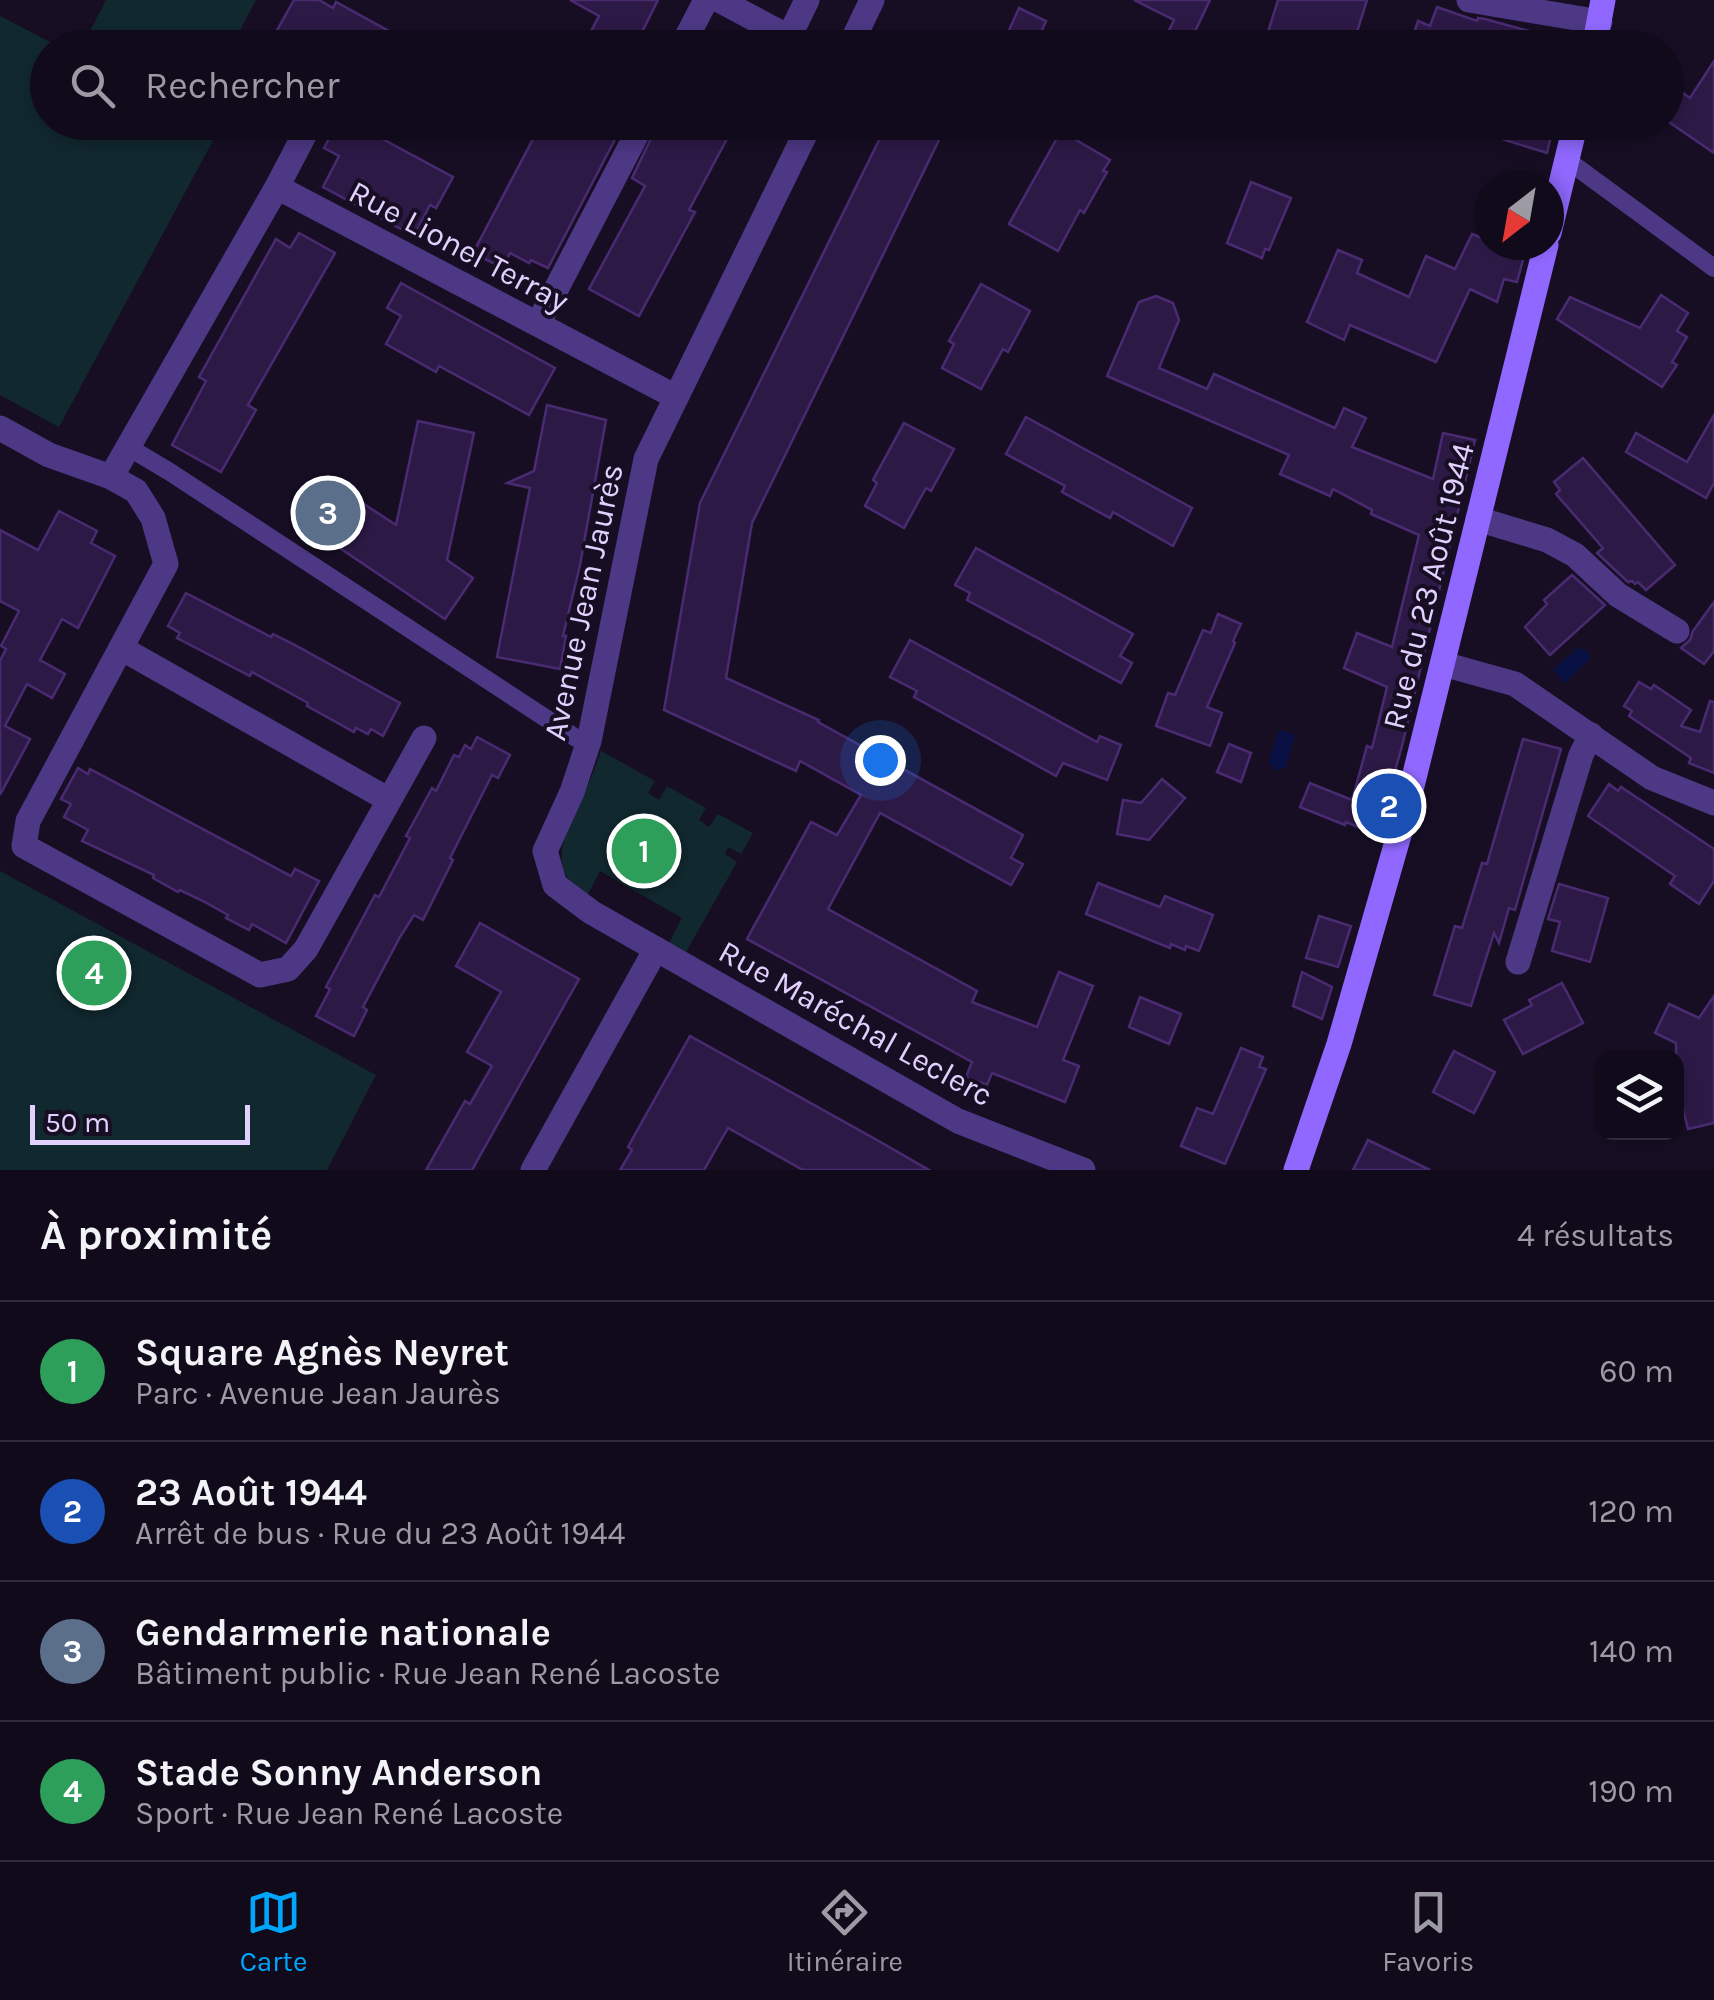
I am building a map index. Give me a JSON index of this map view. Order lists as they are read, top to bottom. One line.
{"streets":{"main road":["Rue du 23 Août 1944"],"street":["Rue Lionel Terray","Avenue Jean Jaurès","Rue Maréchal Leclerc"]},"crossings":[["Rue Lionel Terray","Avenue Jean Jaurès"],["Avenue Jean Jaurès","Rue Maréchal Leclerc"]],"scale_bar":"50 m","north":"bottom left","page":{"search":"Rechercher","pins":["3","2","1","4"],"scale":"50 m","heading":["À proximité","4 résultats"],"list":[{"mark":"1","name":"Square Agnès Neyret","note":"Parc · Avenue Jean Jaurès","value":"60 m"},{"mark":"2","name":"23 Août 1944","note":"Arrêt de bus · Rue du 23 Août 1944","value":"120 m"},{"mark":"3","name":"Gendarmerie nationale","note":"Bâtiment public · Rue Jean René Lacoste","value":"140 m"},{"mark":"4","name":"Stade Sonny Anderson","note":"Sport · Rue Jean René Lacoste","value":"190 m"}],"nav":["Carte","Itinéraire","Favoris"]}}
